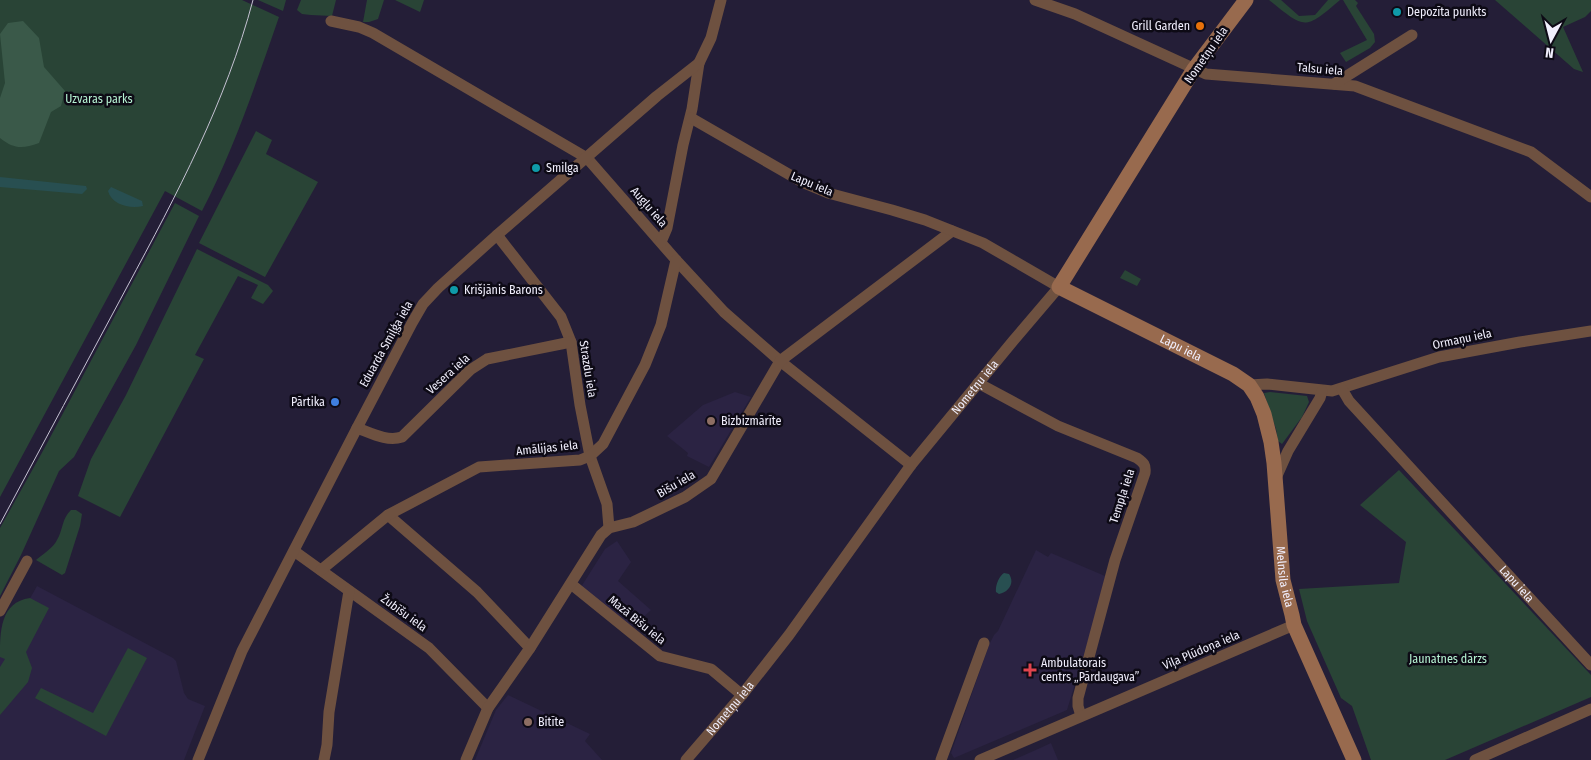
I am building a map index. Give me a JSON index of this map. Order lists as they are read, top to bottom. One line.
{"streets":{"street":["Nometņu iela","Talsu iela","Lapu iela","Augļu iela","Ormaņu iela","Eduarda Smiļģa iela","Strazdu iela","Vesera iela","Amālijas iela","Bišu iela","Tempļa iela","Melnsila iela","Žubīšu iela","Mazā Bišu iela","Viļa Plūdoņa iela"]},"crossings":[["Nometņu iela","Talsu iela"],["Nometņu iela","Lapu iela"],["Nometņu iela","Augļu iela"],["Nometņu iela","Tempļa iela"],["Nometņu iela","Mazā Bišu iela"],["Lapu iela","Ormaņu iela"],["Lapu iela","Bišu iela"],["Lapu iela","Melnsila iela"],["Augļu iela","Eduarda Smiļģa iela"],["Augļu iela","Amālijas iela"],["Augļu iela","Bišu iela"],["Eduarda Smiļģa iela","Strazdu iela"],["Eduarda Smiļģa iela","Vesera iela"],["Eduarda Smiļģa iela","Žubīšu iela"],["Strazdu iela","Vesera iela"],["Strazdu iela","Amālijas iela"],["Strazdu iela","Bišu iela"],["Amālijas iela","Žubīšu iela"],["Tempļa iela","Viļa Plūdoņa iela"],["Melnsila iela","Viļa Plūdoņa iela"]],"parks":["Uzvaras parks","Jaunatnes dārzs"],"places":{"other":["Depozīta punkts","Grill Garden","Smilga","Krišjānis Barons","Pārtika","Bizbizmārīte","Bitīte"],"health":["Ambulatorais centrs „Pārdaugava”"]},"north":"bottom"}
